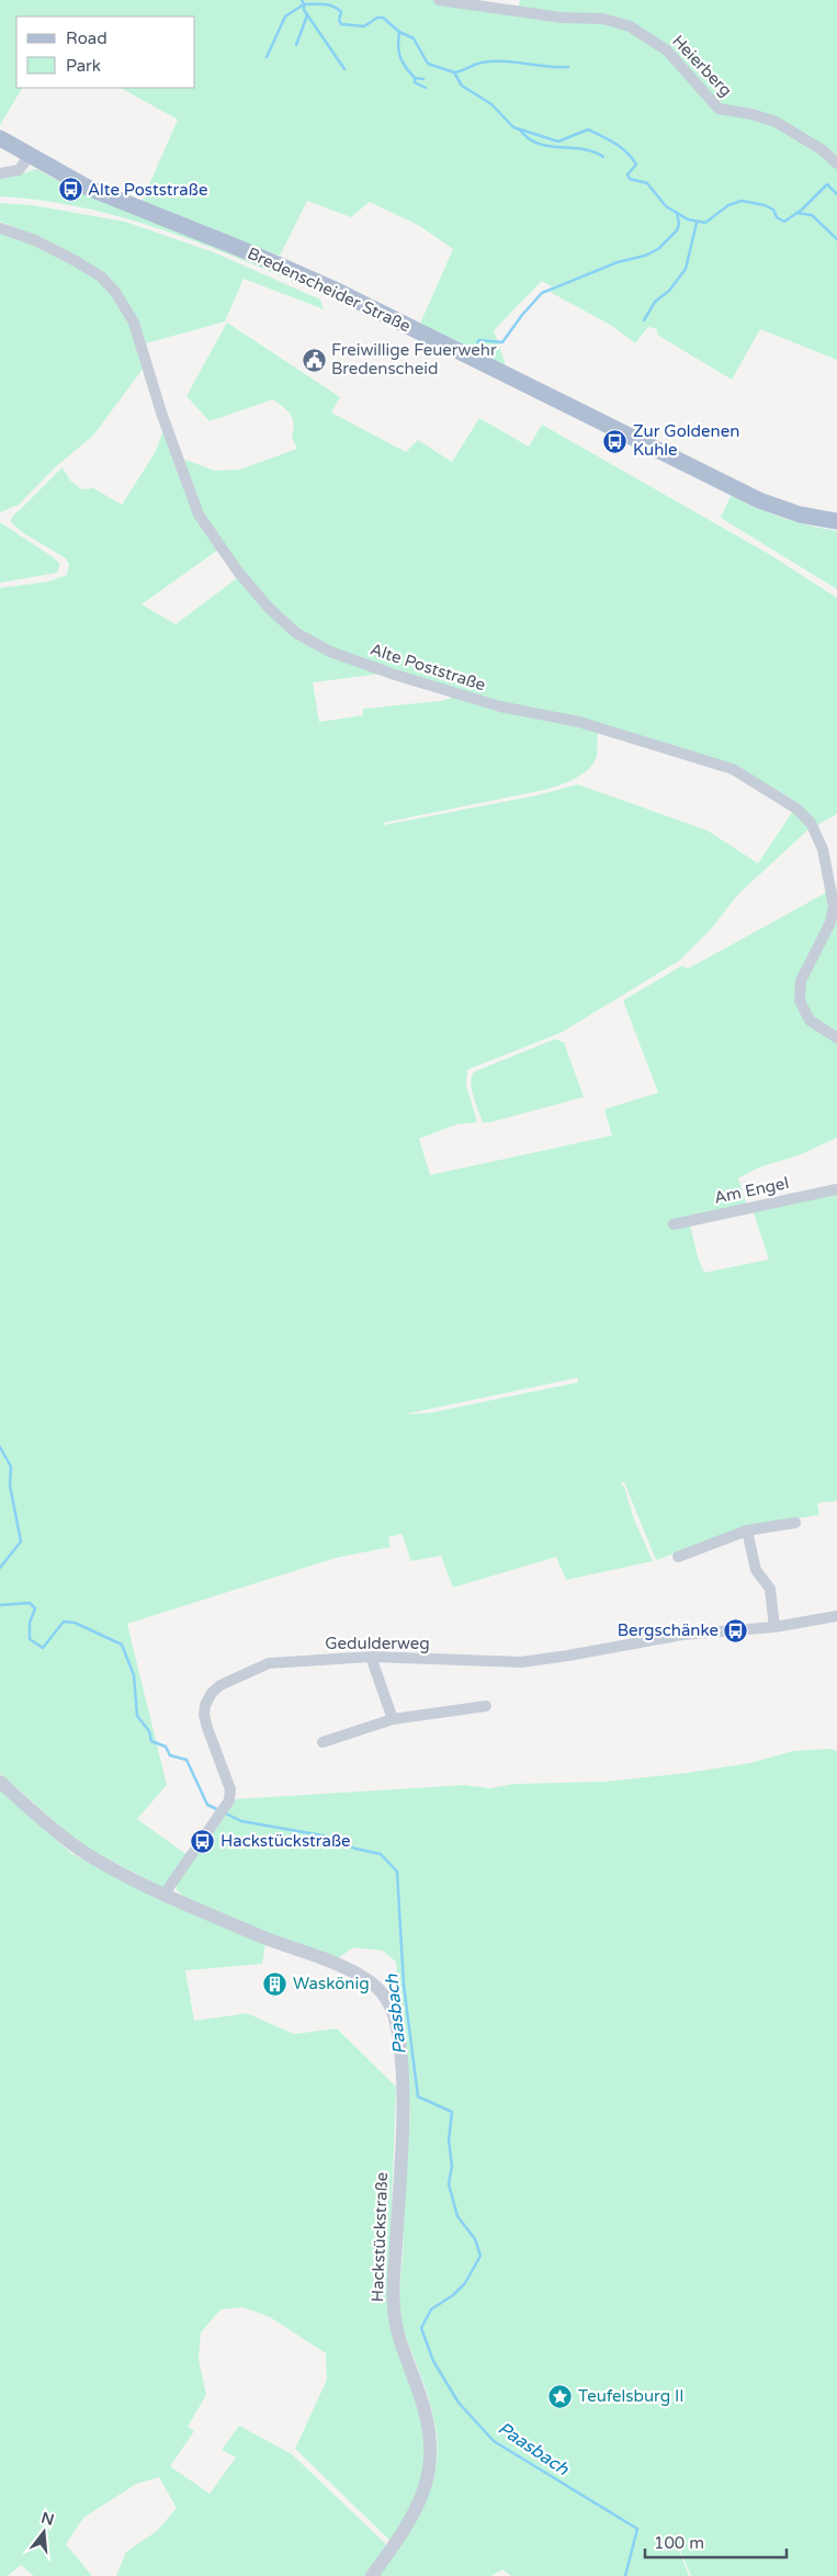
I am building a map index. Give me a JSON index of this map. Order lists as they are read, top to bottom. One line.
{"streets":{"main road":["Bredenscheider Straße"],"street":["Heierberg","Alte Poststraße","Am Engel","Gedulderweg","Hackstückstraße"]},"crossings":[["Gedulderweg","Hackstückstraße"]],"water":["Paasbach"],"places":{"bus stop":["Alte Poststraße","Zur Goldenen Kuhle","Bergschänke","Hackstückstraße"],"public building":["Freiwillige Feuerwehr Bredenscheid"],"building":["Waskönig"],"place":["Teufelsburg II"]},"legend":["Road","Park"],"scale_bar":"100 m","north":"top"}
